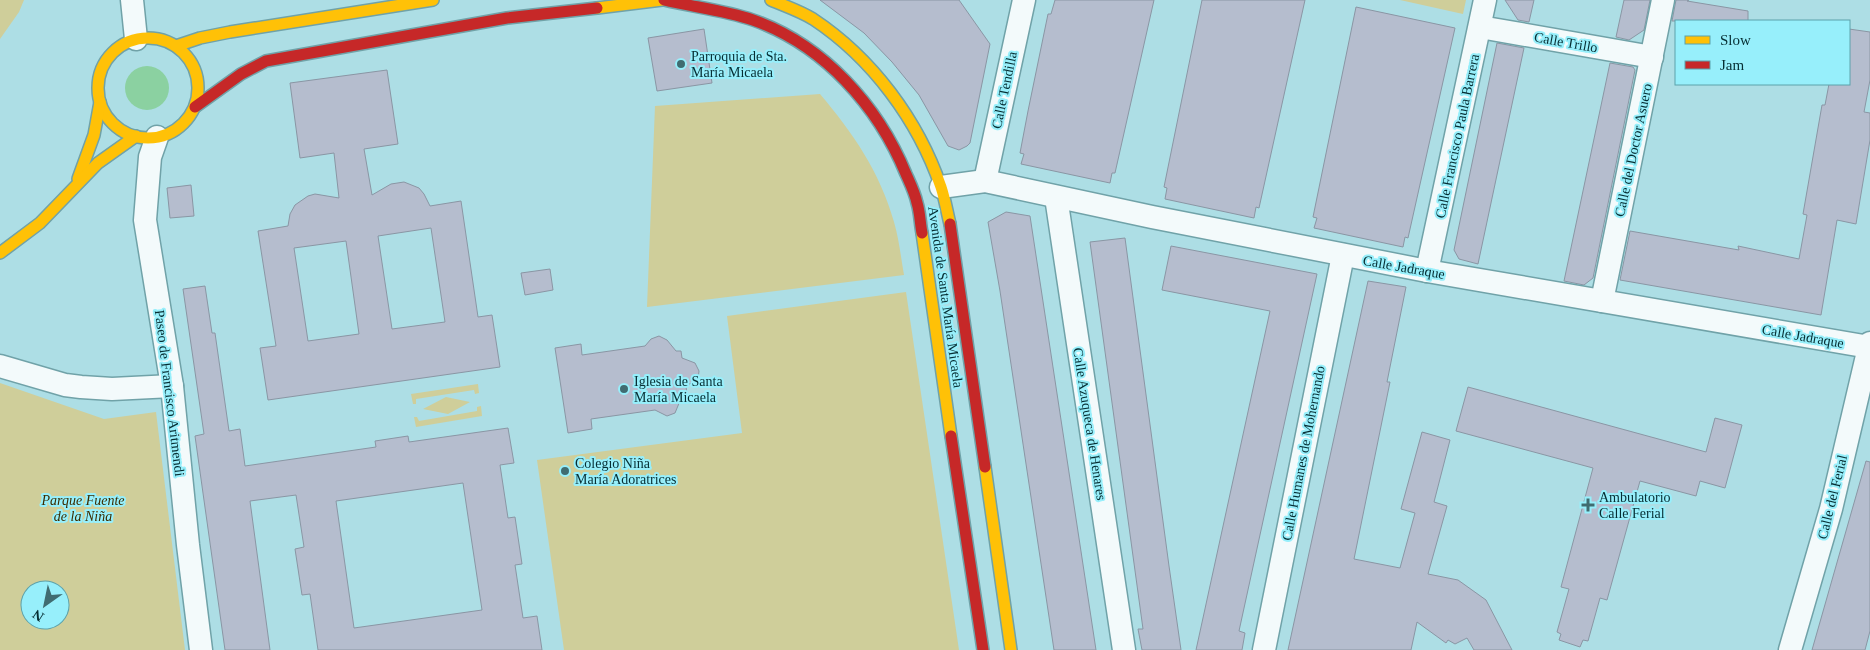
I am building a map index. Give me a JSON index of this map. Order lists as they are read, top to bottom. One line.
{"streets":{"street":["Calle Trillo","Calle Tendilla","Calle Francisco Paula Barrera","Calle del Doctor Asuero","Calle Jadraque","Avenida de Santa María Micaela","Paseo de Francisco Aritmendi","Calle Azuqueca de Henares","Calle Humanes de Mohernando","Calle del Ferial"]},"crossings":[["Calle Trillo","Calle Francisco Paula Barrera"],["Calle Trillo","Calle del Doctor Asuero"],["Calle Tendilla","Calle Jadraque"],["Calle Francisco Paula Barrera","Calle Jadraque"],["Calle del Doctor Asuero","Calle Jadraque"],["Calle Jadraque","Avenida de Santa María Micaela"],["Calle Jadraque","Calle Azuqueca de Henares"],["Calle Jadraque","Calle Humanes de Mohernando"],["Calle Jadraque","Calle del Ferial"],["Avenida de Santa María Micaela","Paseo de Francisco Aritmendi"]],"parks":["Parque Fuente de la Niña"],"places":{"other":["Parroquia de Sta. María Micaela","Iglesia de Santa María Micaela","Colegio Niña María Adoratrices"],"health":["Ambulatorio Calle Ferial"]},"legend":["Slow","Jam"],"north":"bottom left"}
